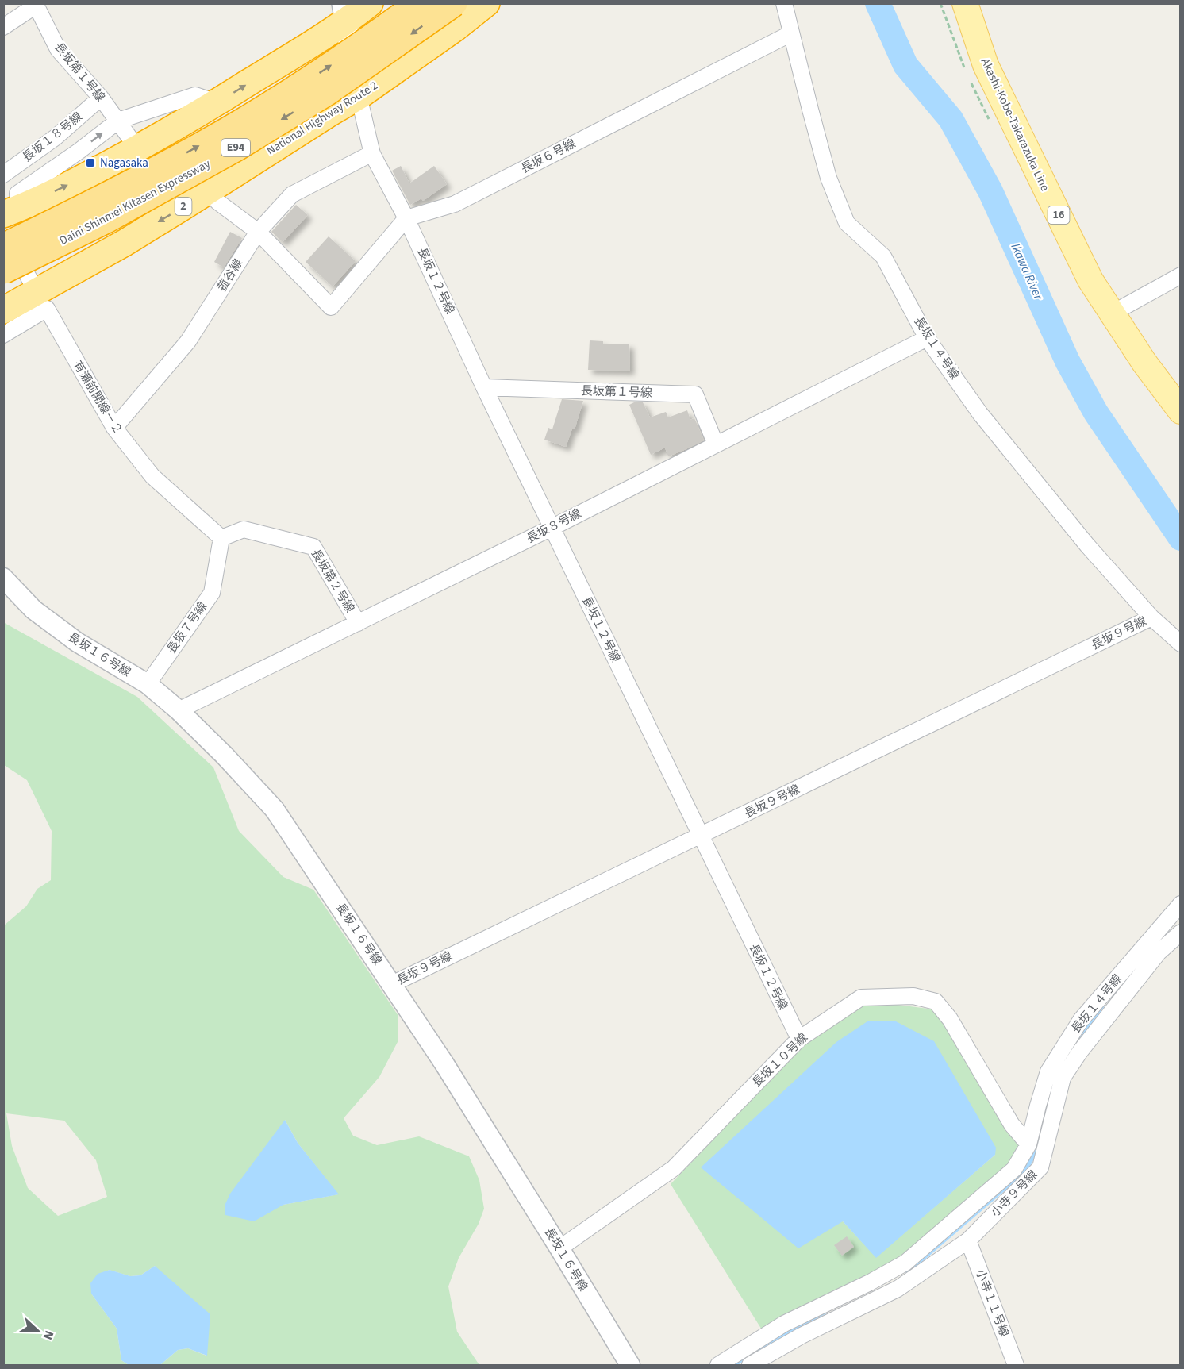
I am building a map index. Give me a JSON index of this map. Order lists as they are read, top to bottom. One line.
{"streets":{"highway":["National Highway Route 2","E94","Daini Shinmei Kitasen Expressway","2"],"main road":["Akashi-Kobe-Takarazuka Line","16"],"street":["長坂第１号線","長坂１８号線","長坂６号線","菰谷線","長坂１２号線","長坂１４号線","有瀬前開線－２","長坂８号線","長坂第２号線","長坂７号線","長坂９号線","長坂１６号線","長坂１０号線","小寺９号線","小寺１１号線"]},"crossings":[["長坂第１号線","長坂１８号線"],["長坂第１号線","長坂１２号線"],["長坂第１号線","長坂８号線"],["National Highway Route 2","長坂１２号線"],["長坂６号線","長坂１２号線"],["長坂６号線","長坂１４号線"],["菰谷線","長坂１２号線"],["菰谷線","有瀬前開線－２"],["長坂１２号線","長坂８号線"],["長坂１２号線","長坂９号線"],["長坂１２号線","長坂１０号線"],["長坂１４号線","長坂８号線"],["長坂１４号線","長坂９号線"],["長坂１４号線","長坂１０号線"],["長坂１４号線","小寺９号線"],["有瀬前開線－２","長坂第２号線"],["有瀬前開線－２","長坂７号線"],["長坂８号線","長坂第２号線"],["長坂８号線","長坂１６号線"],["長坂第２号線","長坂７号線"],["長坂７号線","長坂１６号線"],["長坂９号線","長坂１６号線"],["長坂１６号線","長坂１０号線"],["小寺９号線","小寺１１号線"]],"water":["Ikawa River"],"places":{"transit":["Nagasaka"]},"north":"right"}
